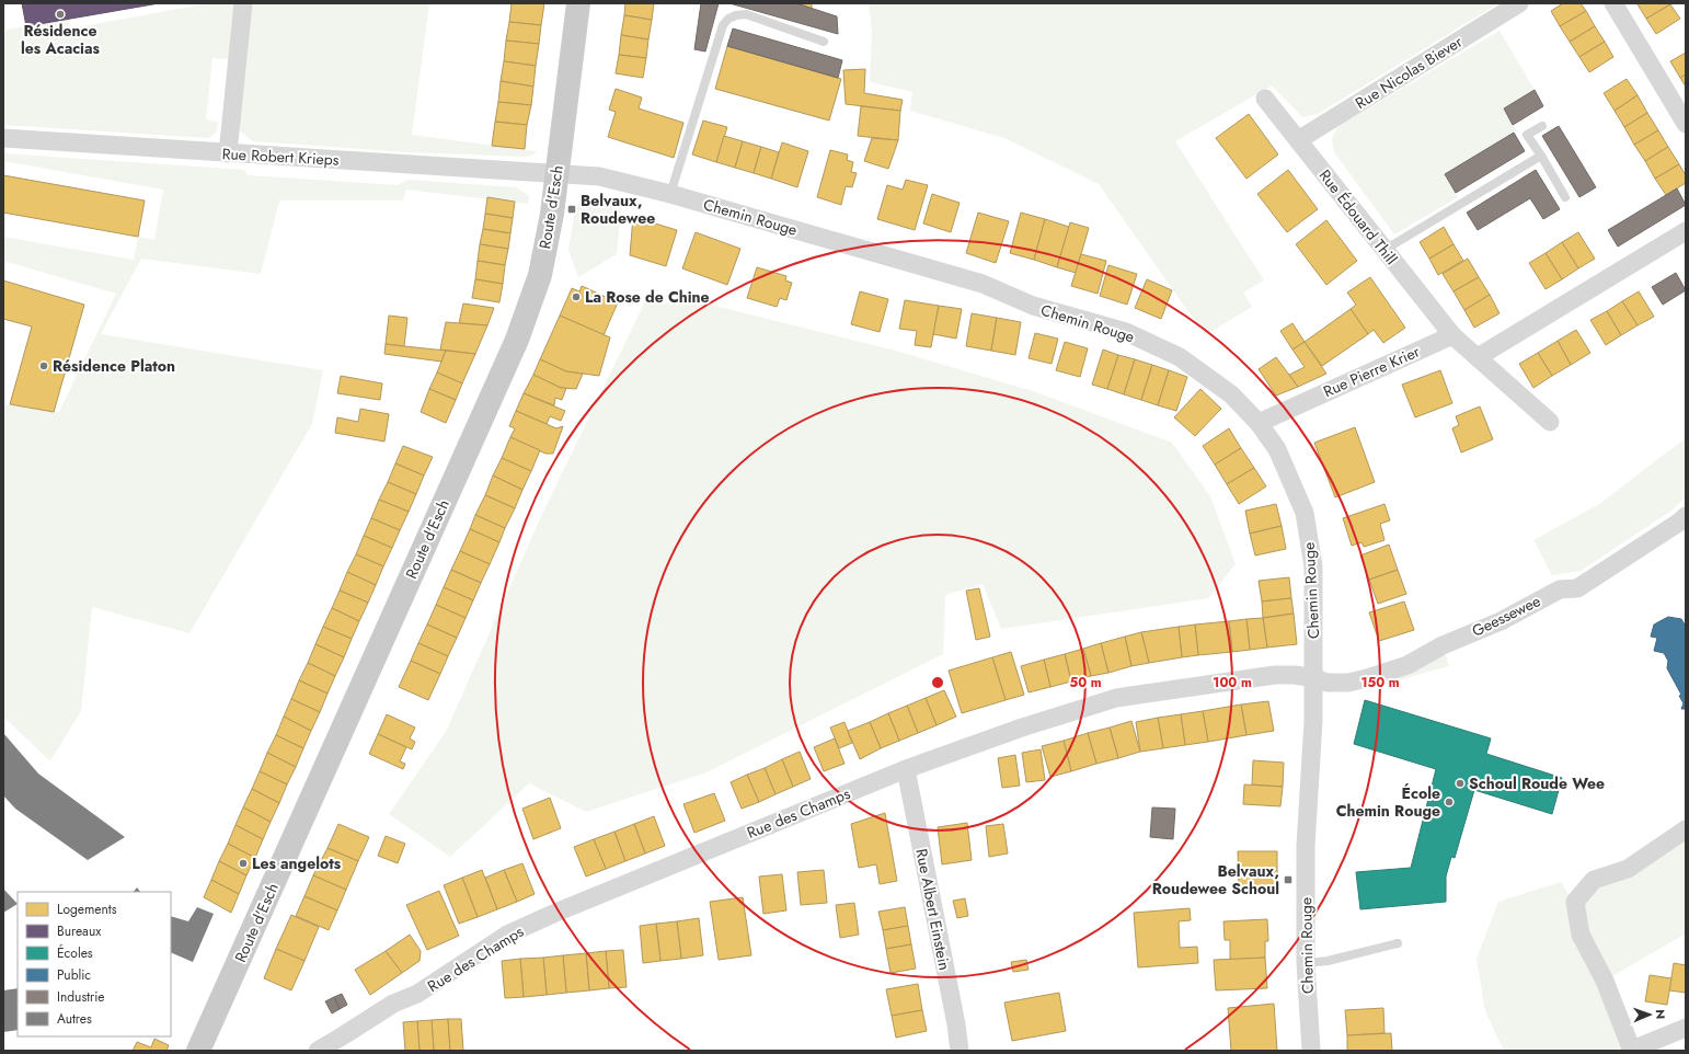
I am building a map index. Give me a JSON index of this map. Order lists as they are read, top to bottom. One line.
{"streets":{"main road":["Route d'Esch"],"street":["Rue Nicolas Biever","Rue Robert Krieps","Chemin Rouge","Rue Édouard Thill","Rue Pierre Krier","Geessewee","Rue des Champs","Rue Albert Einstein"]},"crossings":[["Rue Nicolas Biever","Rue Édouard Thill"],["Rue Robert Krieps","Route d'Esch"],["Rue Robert Krieps","Chemin Rouge"],["Route d'Esch","Chemin Rouge"],["Chemin Rouge","Rue Pierre Krier"],["Chemin Rouge","Geessewee"],["Chemin Rouge","Rue des Champs"],["Rue Édouard Thill","Rue Pierre Krier"],["Geessewee","Rue des Champs"],["Rue des Champs","Rue Albert Einstein"]],"places":{"other":["Résidence les Acacias","La Rose de Chine","Résidence Platon","Schoul Roude Wee","École Chemin Rouge","Les angelots"],"transit":["Belvaux, Roudewee","Belvaux, Roudewee Schoul"]},"legend":["Logements","Bureaux","Écoles","Public","Industrie","Autres"],"north":"right","rings":["50 m","100 m","150 m"]}
